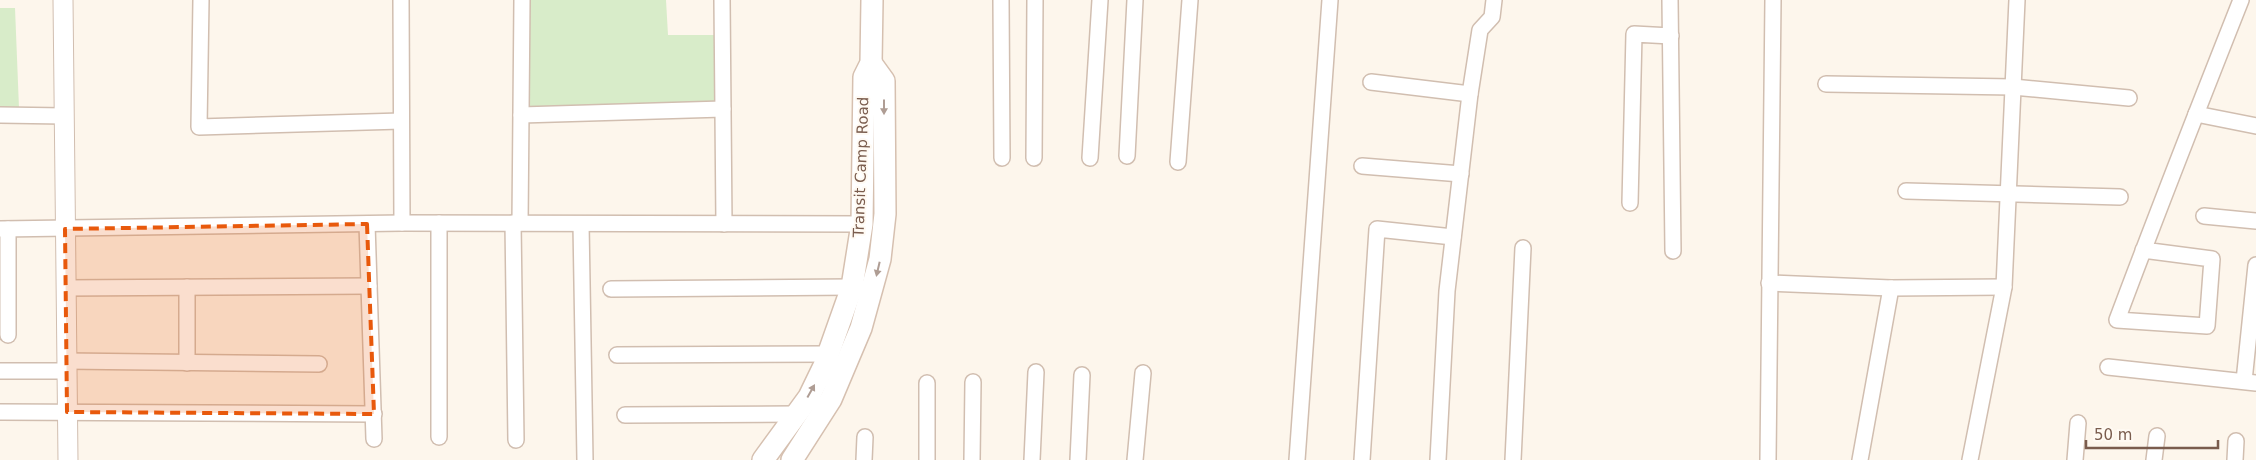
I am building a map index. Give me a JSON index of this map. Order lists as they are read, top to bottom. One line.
{"streets":{"main road":["Transit Camp Road"]},"scale_bar":"50 m"}
